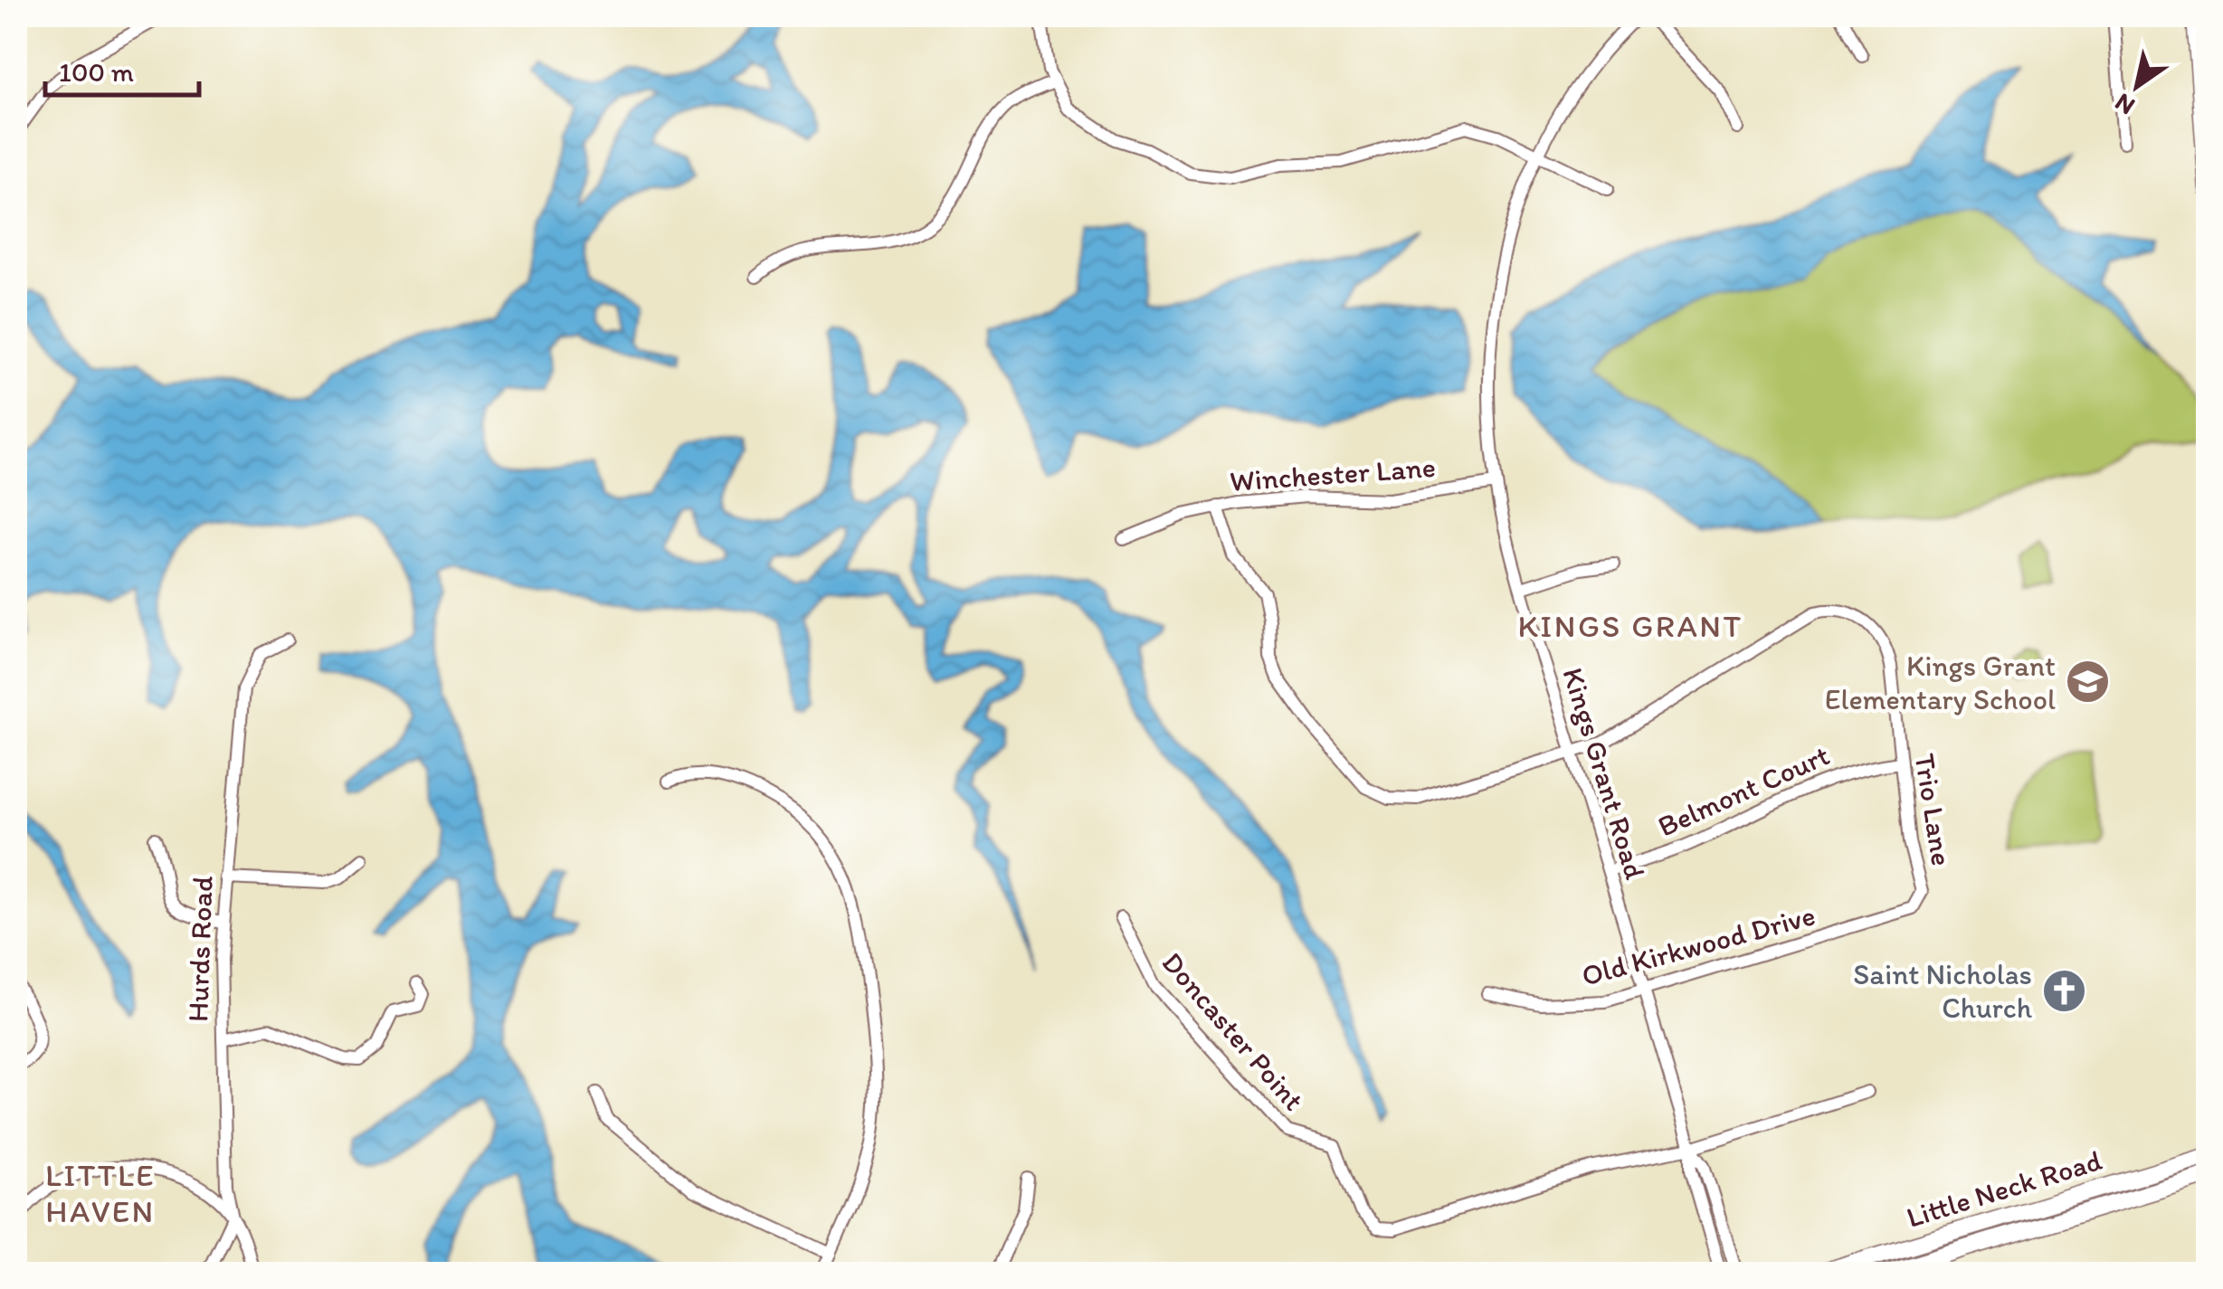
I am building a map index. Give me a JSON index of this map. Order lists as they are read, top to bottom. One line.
{"streets":{"street":["Winchester Lane","Kings Grant Road","Belmont Court","Trio Lane","Old Kirkwood Drive","Hurds Road","Doncaster Point","Little Neck Road"]},"crossings":[["Winchester Lane","Kings Grant Road"],["Kings Grant Road","Belmont Court"],["Kings Grant Road","Trio Lane"],["Kings Grant Road","Old Kirkwood Drive"],["Kings Grant Road","Doncaster Point"],["Belmont Court","Trio Lane"],["Trio Lane","Old Kirkwood Drive"]],"districts":["KINGS GRANT","LITTLE HAVEN"],"places":{"school or university":["Kings Grant Elementary School"],"church":["Saint Nicholas Church"]},"scale_bar":"100 m","north":"bottom left"}
